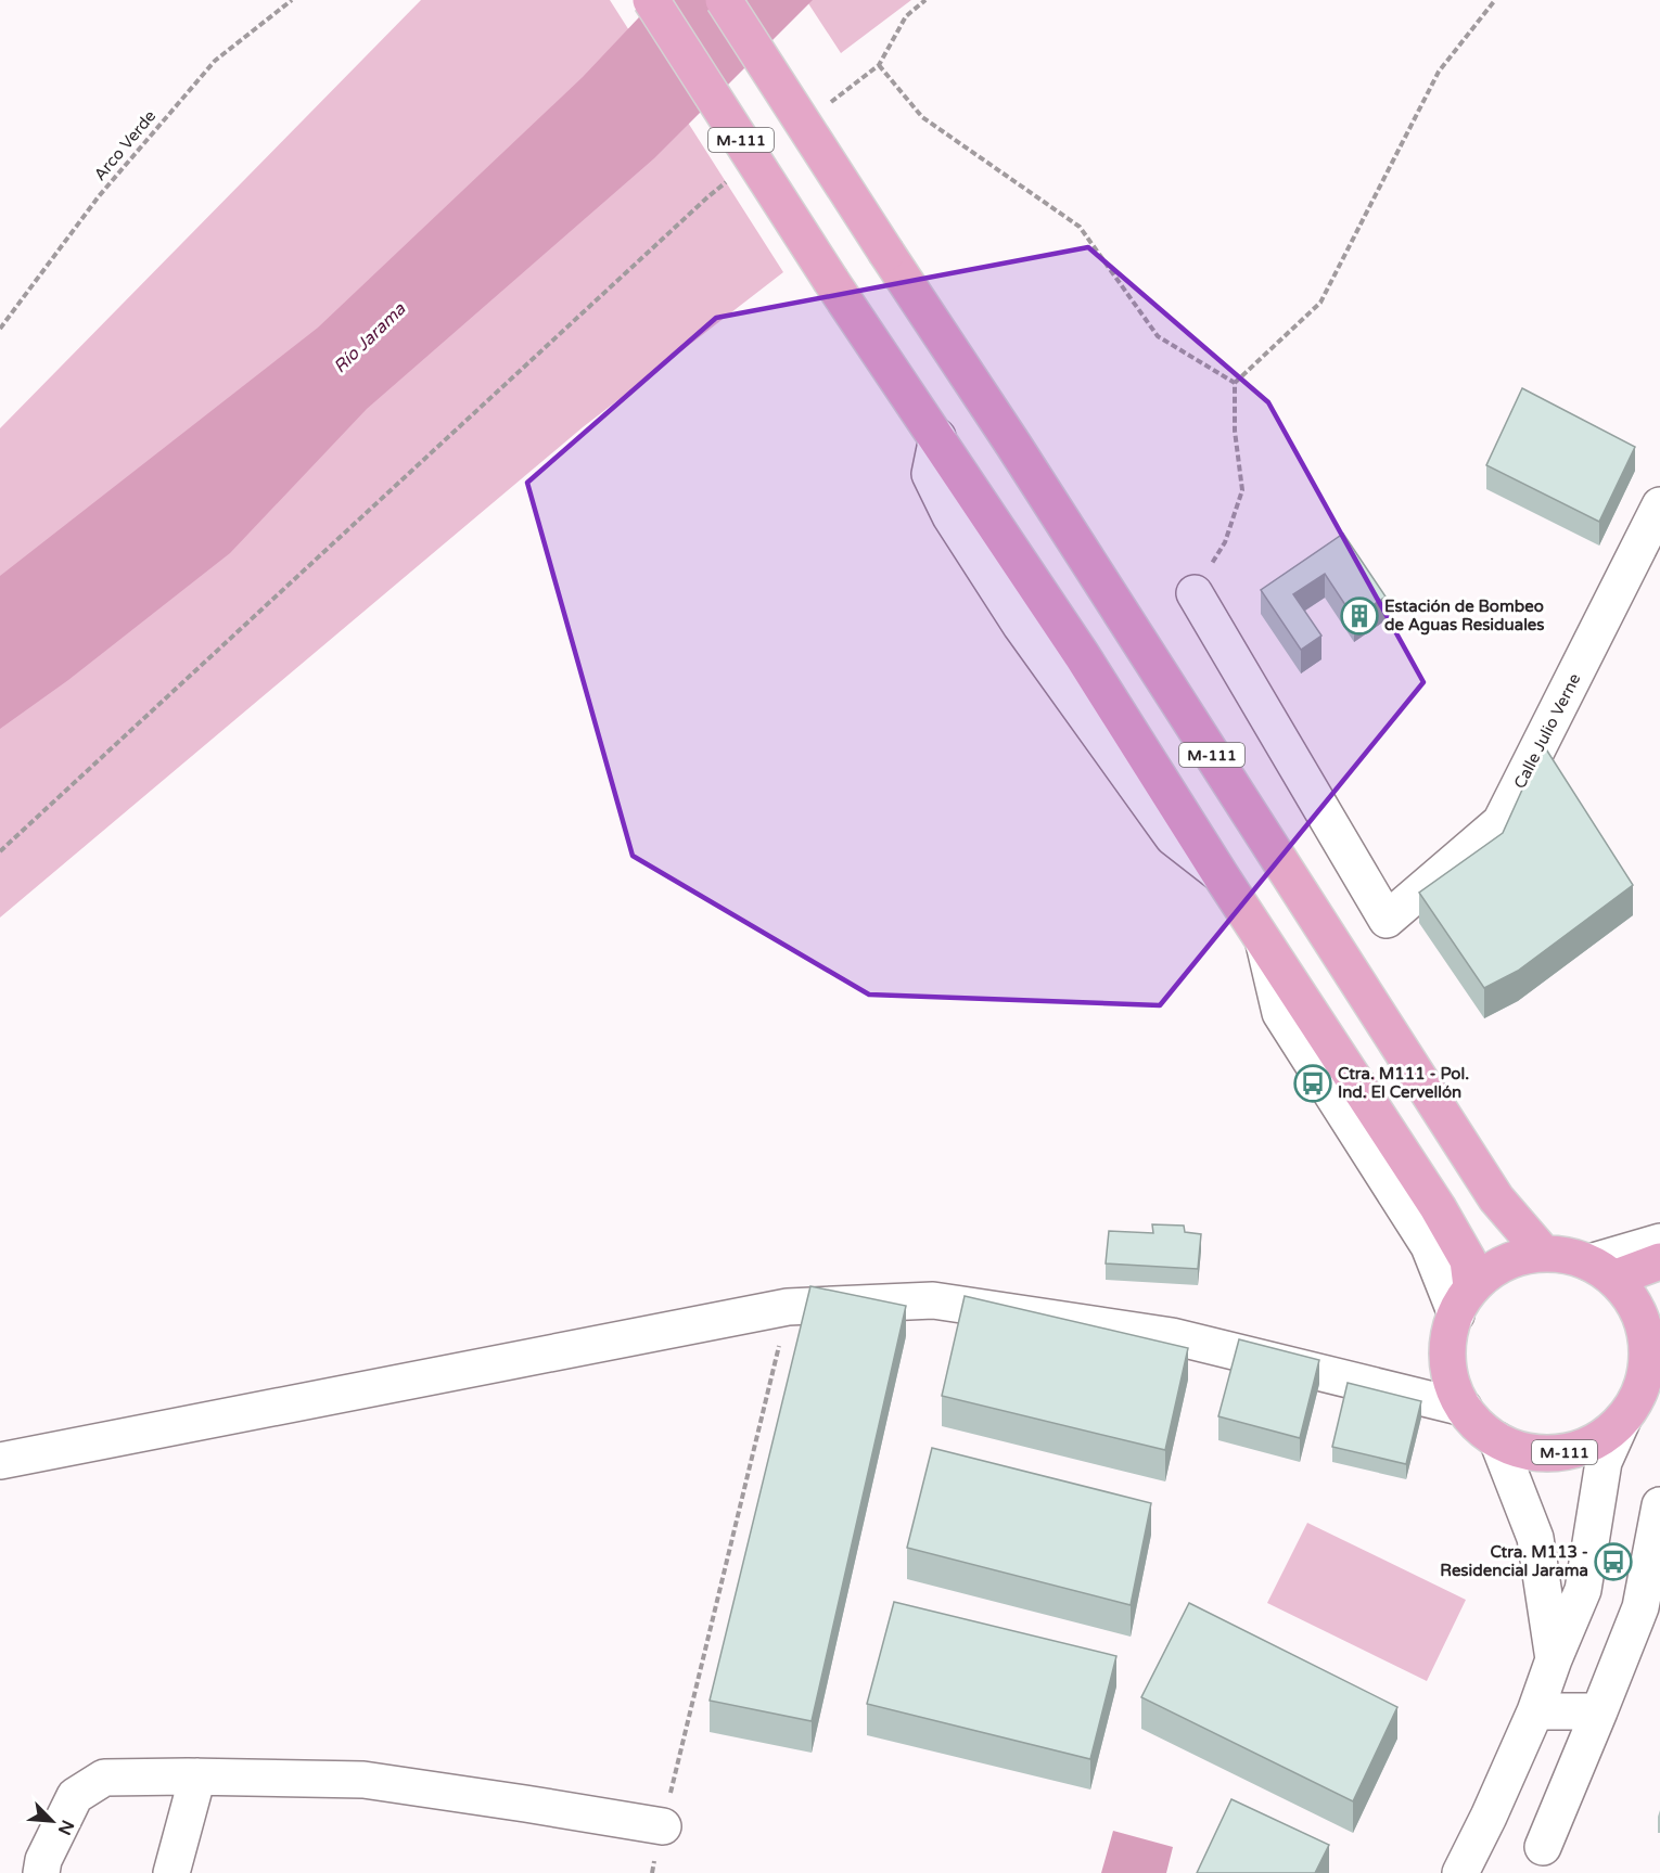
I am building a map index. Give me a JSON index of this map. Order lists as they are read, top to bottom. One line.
{"streets":{"main road":["M-111"],"street":["Calle Julio Verne"],"path":["Arco Verde"]},"water":["Río Jarama"],"places":{"building":["Estación de Bombeo de Aguas Residuales"],"bus stop":["Ctra. M111 - Pol. Ind. El Cervellón","Ctra. M113 - Residencial Jarama"]},"north":"bottom right"}
